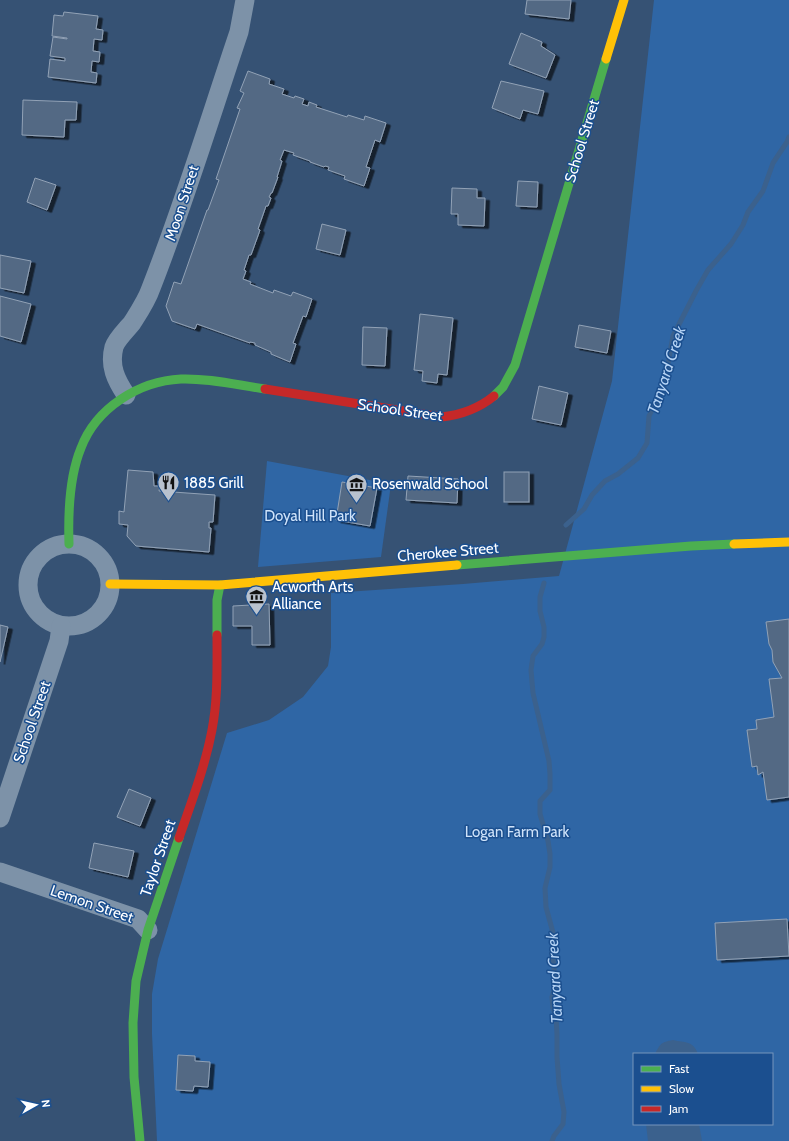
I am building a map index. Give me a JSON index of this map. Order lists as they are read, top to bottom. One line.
{"streets":{"street":["School Street","Moon Street","Cherokee Street","Taylor Street","Lemon Street"]},"crossings":[["School Street","Moon Street"],["School Street","Cherokee Street"],["Cherokee Street","Taylor Street"],["Taylor Street","Lemon Street"]],"water":["Tanyard Creek"],"parks":["Doyal Hill Park","Logan Farm Park"],"places":{"restaurant":["1885 Grill"],"museum":["Rosenwald School","Acworth Arts Alliance"]},"legend":["Fast","Slow","Jam"],"north":"right"}
